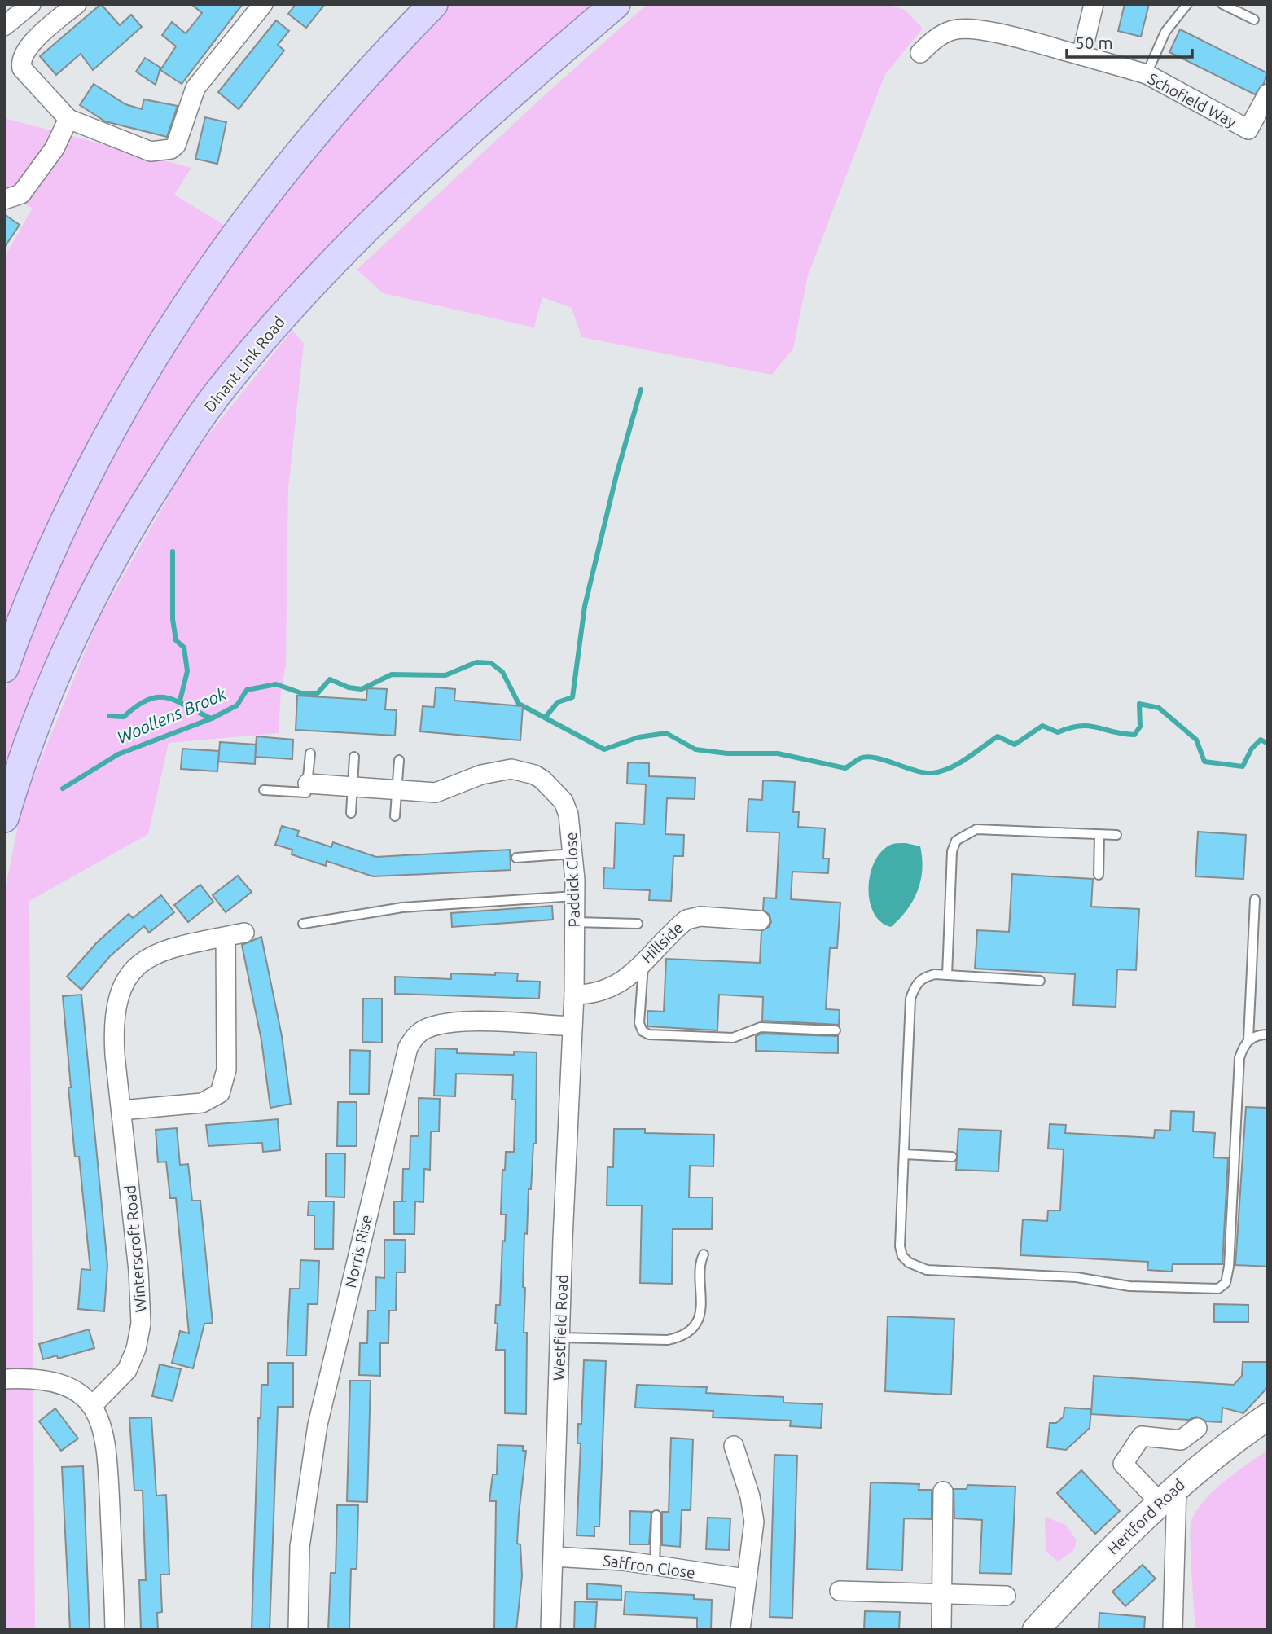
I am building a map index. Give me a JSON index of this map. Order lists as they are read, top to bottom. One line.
{"streets":{"main road":["Dinant Link Road","Hertford Road"],"street":["Schofield Way","Paddick Close","Hillside","Winterscroft Road","Norris Rise","Westfield Road","Saffron Close"]},"crossings":[["Paddick Close","Hillside"],["Paddick Close","Norris Rise"],["Paddick Close","Westfield Road"],["Norris Rise","Westfield Road"],["Westfield Road","Saffron Close"]],"water":["Woollens Brook"],"scale_bar":"50 m"}
